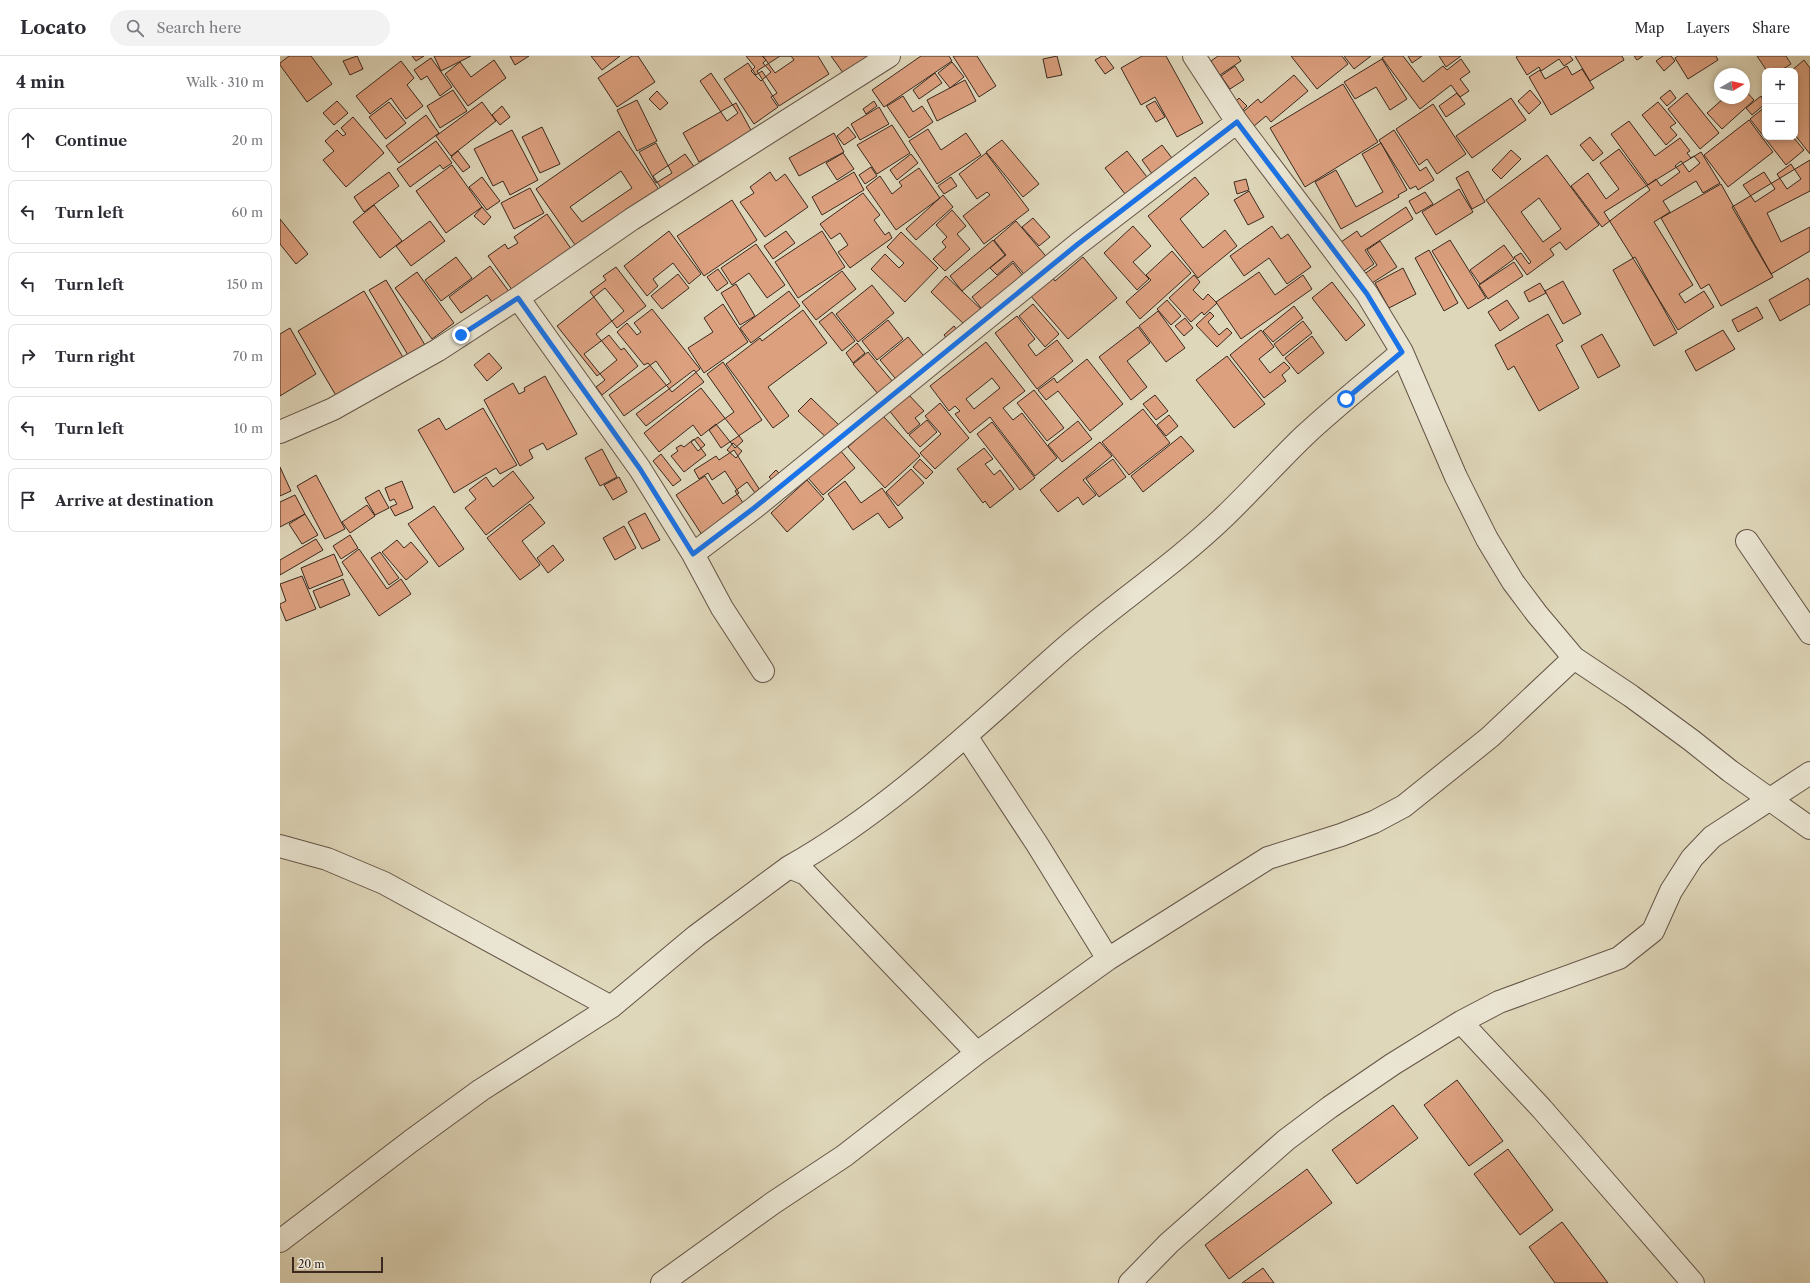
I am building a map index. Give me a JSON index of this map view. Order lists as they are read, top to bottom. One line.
{"scale_bar":"20 m","north":"right","page":{"header":"Locato","search":"Search here","nav":["Map","Layers","Share"],"heading":["4 min","Walk · 310 m"],"map_buttons":["+","−"],"list":[["Continue","20 m"],["Turn left","60 m"],["Turn left","150 m"],["Turn right","70 m"],["Turn left","10 m"],"Arrive at destination"],"scale":"20 m"}}
